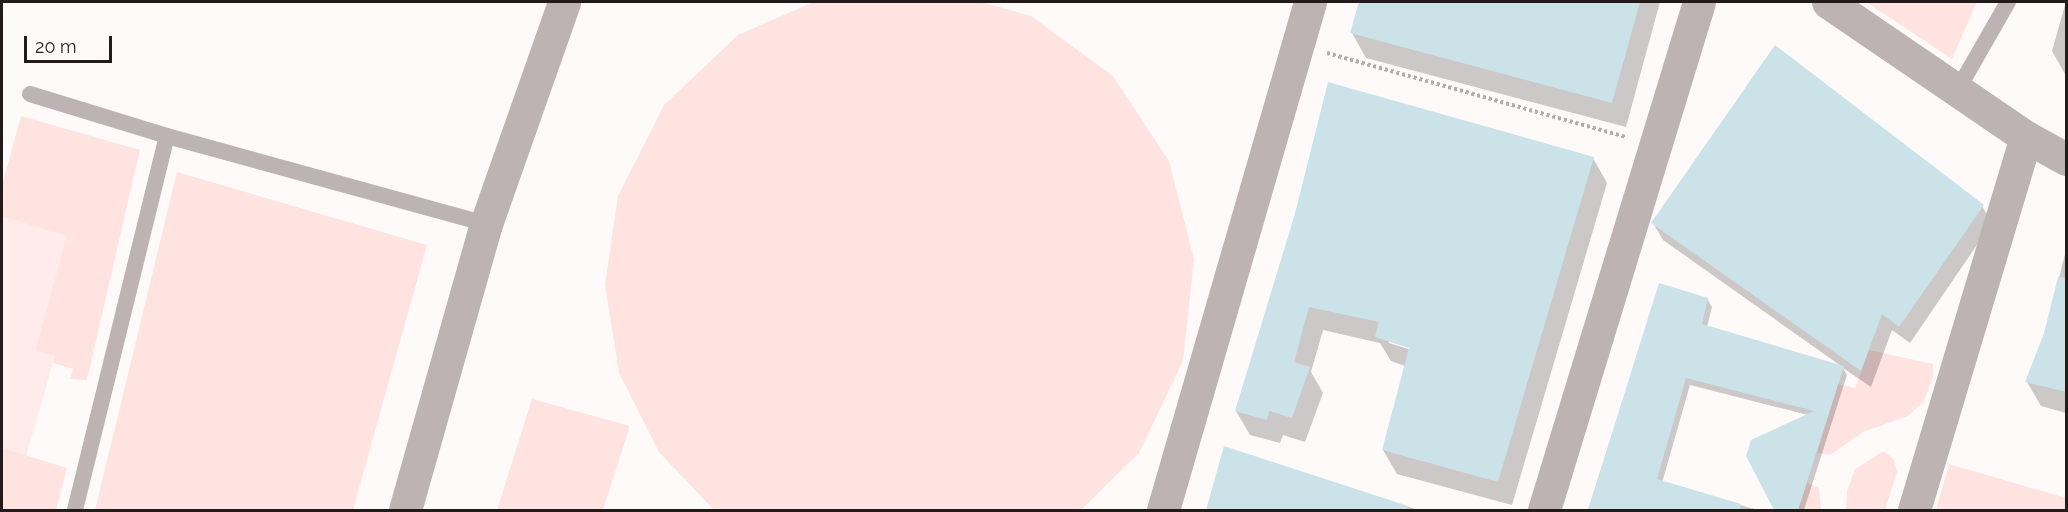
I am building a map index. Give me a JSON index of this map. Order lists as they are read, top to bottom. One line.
{"scale_bar":"20 m"}
